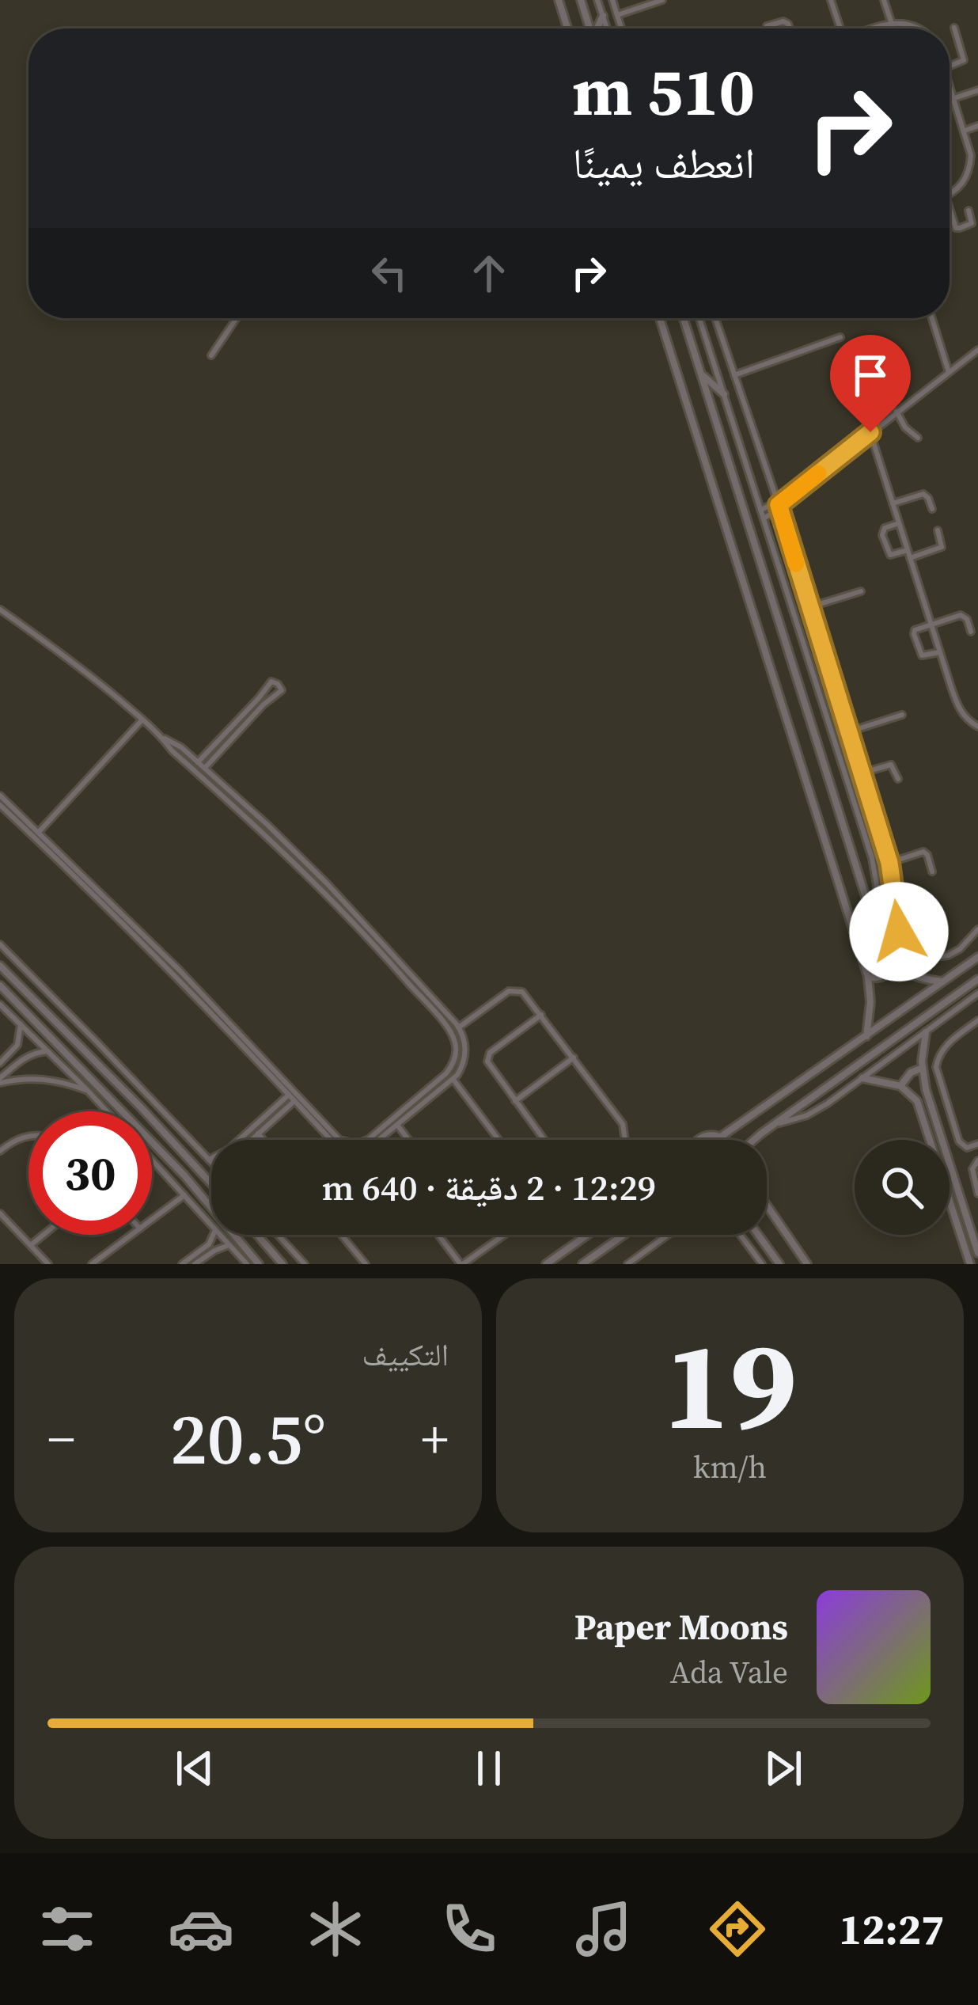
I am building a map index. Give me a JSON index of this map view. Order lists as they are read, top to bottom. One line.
{"page":{"turn":["510 m","انعطف يمينًا"],"limit":"30","trip":"12:29 · 2 دقيقة · 640 m","tile":[["19","km/h"],"التكييف"],"heat":["−","20.5°","+"],"song":["Paper Moons","Ada Vale"],"tabs":"12:27"}}
